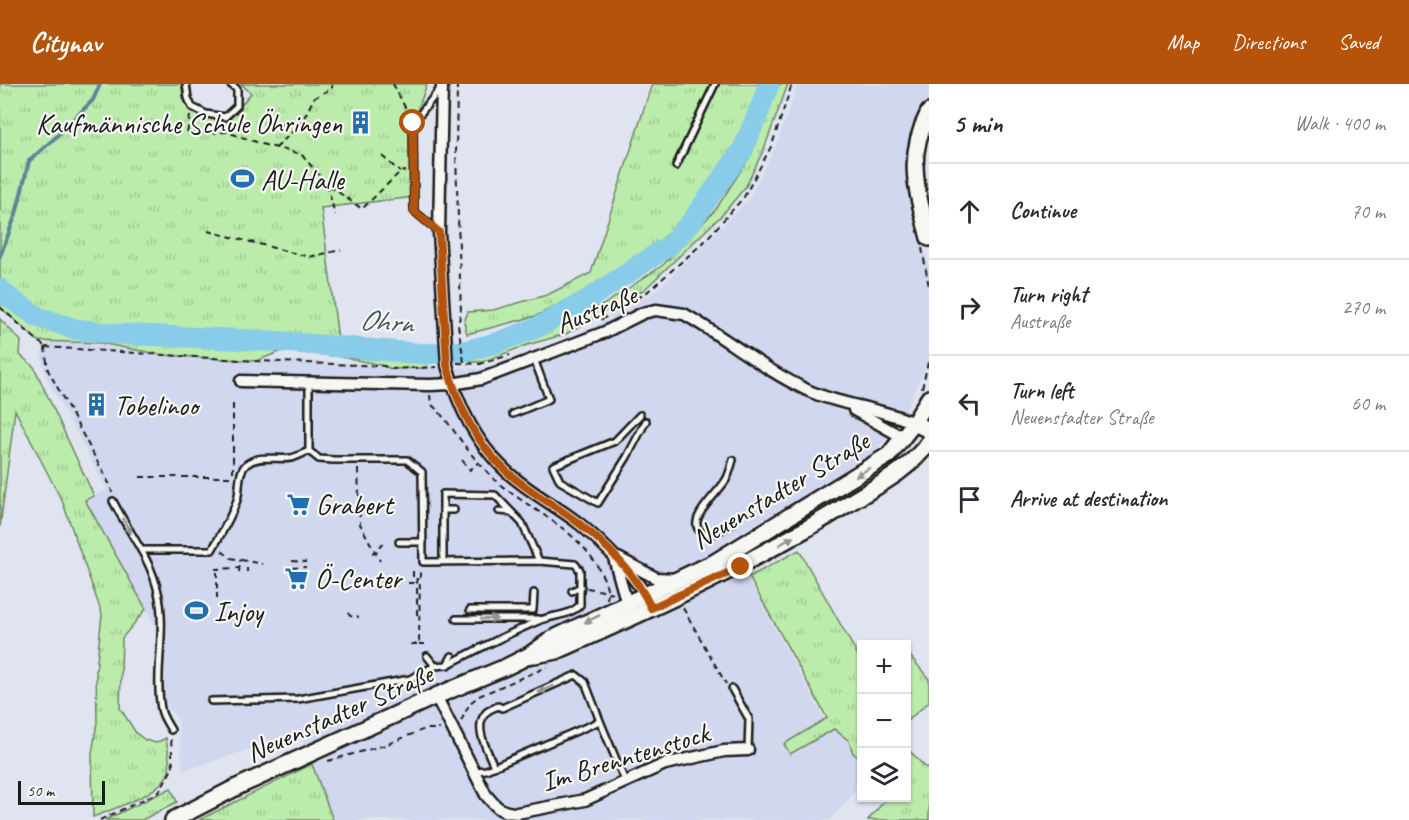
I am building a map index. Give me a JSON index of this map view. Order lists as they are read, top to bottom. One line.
{"streets":{"main road":["Neuenstadter Straße"],"street":["Austraße","Im Brenntenstock"]},"crossings":[["Austraße","Neuenstadter Straße"]],"water":["Ohrn"],"places":{"building":["Kaufmännische Schule Öhringen","Tobelinoo"],"sports":["AU-Halle","Injoy"],"supermarket":["Grabert","Ö-Center"]},"scale_bar":"50 m","page":{"header":"Citynav","nav":["Map","Directions","Saved"],"heading":["5 min","Walk · 400 m"],"list":[["Continue","70 m"],["Turn right","Austraße","270 m"],["Turn left","Neuenstadter Straße","60 m"],"Arrive at destination"],"map_buttons":["+","−"],"scale":"50 m"}}
